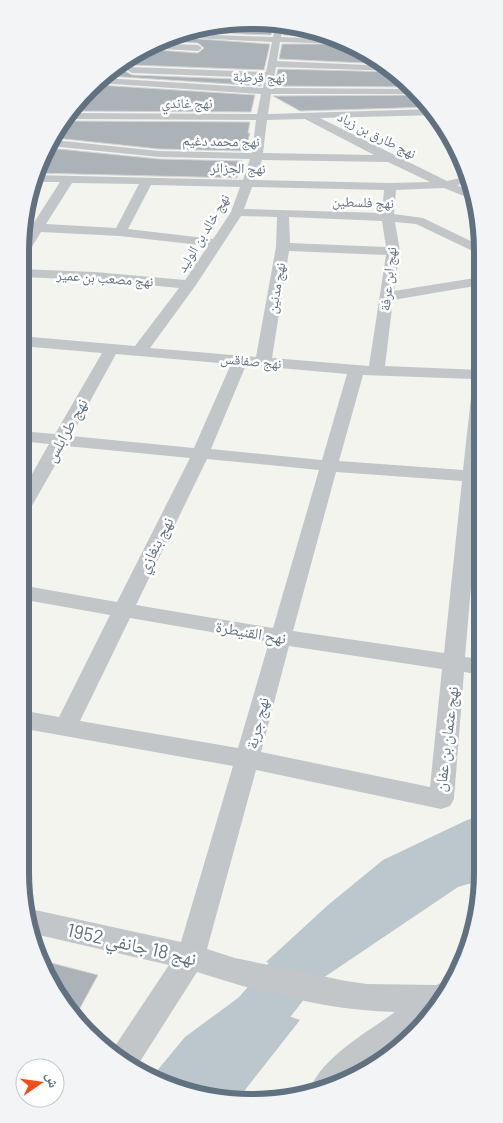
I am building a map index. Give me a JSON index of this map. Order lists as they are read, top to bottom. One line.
{"streets":{"street":["نهج قرطبة","نهج غاندي","نهج طارق بن زياد","نهج محمد دغيم","نهج الجزائر","نهج فلسطين","نهج خالد بن الوليد","نهج مصعب بن عمير","نهج ابن عرفة","نهج مدنين","نهج صفاقس","نهج طرابلس","نهج بنغازي","نهح القنيطرة","نهج جربة","نهج عثمان بن عفان","نهج 18 جانفي 1952"]},"crossings":[["نهج قرطبة","نهج طارق بن زياد"],["نهج قرطبة","نهج خالد بن الوليد"],["نهج غاندي","نهج طارق بن زياد"],["نهج غاندي","نهج خالد بن الوليد"],["نهج طارق بن زياد","نهج محمد دغيم"],["نهج طارق بن زياد","نهج الجزائر"],["نهج طارق بن زياد","نهج خالد بن الوليد"],["نهج محمد دغيم","نهج خالد بن الوليد"],["نهج الجزائر","نهج خالد بن الوليد"],["نهج الجزائر","نهج ابن عرفة"],["نهج فلسطين","نهج خالد بن الوليد"],["نهج فلسطين","نهج ابن عرفة"],["نهج فلسطين","نهج مدنين"],["نهج خالد بن الوليد","نهج مصعب بن عمير"],["نهج خالد بن الوليد","نهج صفاقس"],["نهج ابن عرفة","نهج صفاقس"],["نهج ابن عرفة","نهج جربة"],["نهج مدنين","نهج صفاقس"],["نهج صفاقس","نهج طرابلس"],["نهج صفاقس","نهج بنغازي"],["نهج صفاقس","نهج جربة"],["نهج بنغازي","نهح القنيطرة"],["نهج بنغازي","نهج عثمان بن عفان"],["نهح القنيطرة","نهج جربة"],["نهح القنيطرة","نهج عثمان بن عفان"],["نهج جربة","نهج عثمان بن عفان"],["نهج جربة","نهج 18 جانفي 1952"]],"north":"right"}
